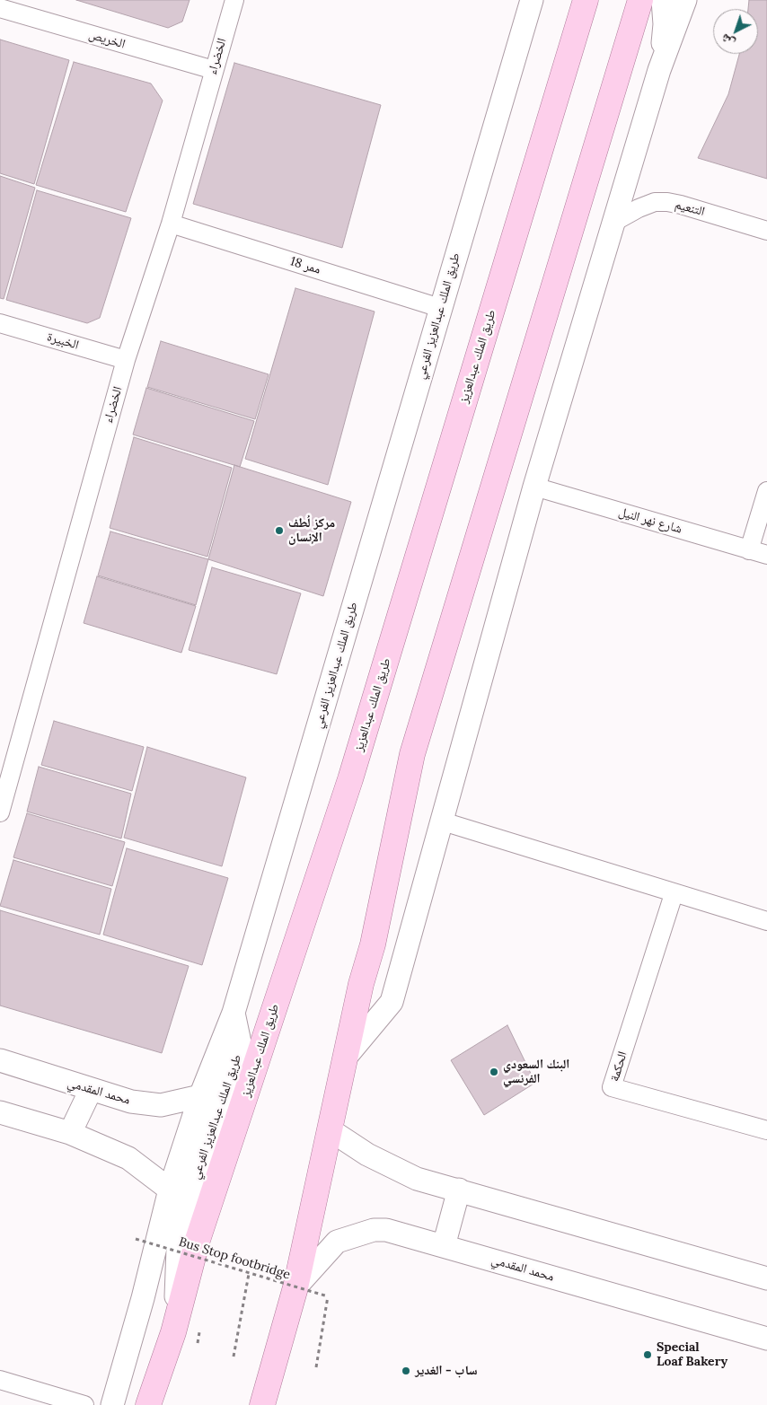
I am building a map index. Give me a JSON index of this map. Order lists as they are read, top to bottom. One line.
{"streets":{"main road":["طريق الملك عبدالعزيز"],"street":["الخريص","الخضراء","التنعيم","ممر 18","طريق الملك عبدالعزيز الفرعي","الخبيرة","شارع نهر النيل","الحكمة","محمد المقدمي"],"path":["Bus Stop footbridge"]},"crossings":[["الخريص","الخضراء"],["الخضراء","ممر 18"],["الخضراء","الخبيرة"],["ممر 18","طريق الملك عبدالعزيز الفرعي"],["طريق الملك عبدالعزيز الفرعي","طريق الملك عبدالعزيز"]],"places":["مركز لُطف الإنسان","البنك السعودي الفرنسي","Special Loaf Bakery","ساب - الغدير"],"north":"bottom left"}
